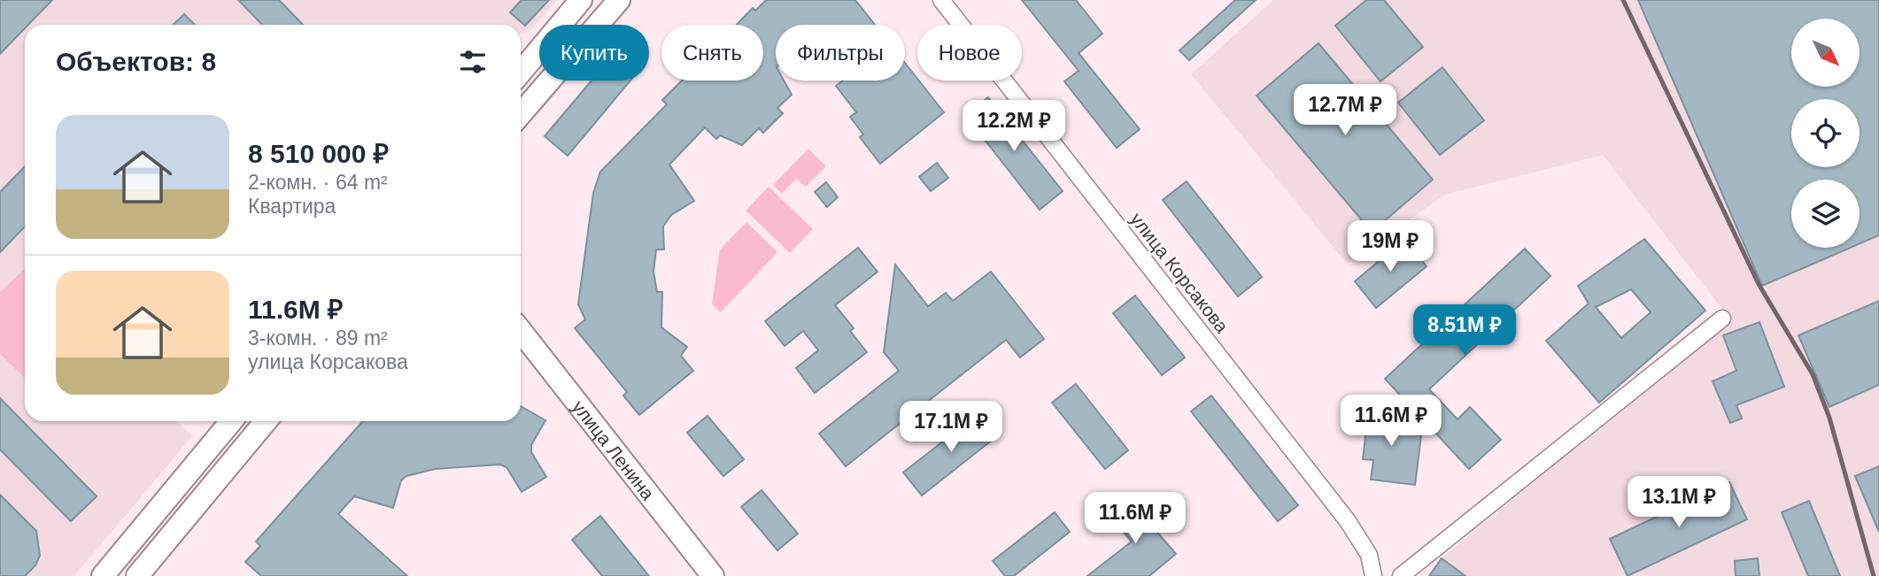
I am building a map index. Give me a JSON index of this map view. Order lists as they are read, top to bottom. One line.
{"streets":{"main road":["улица Ленина"],"street":["улица Корсакова"]},"north":"bottom right","page":{"chip":["Купить","Снять","Фильтры","Новое"],"heading":"Объектов: 8","price":["12.7M ₽","12.2M ₽","19M ₽","8.51M ₽","11.6M ₽","17.1M ₽","13.1M ₽","11.6M ₽"],"list":[{"name":"8 510 000 ₽","note":"2-комн. · 64 m² · Квартира"},{"name":"11.6M ₽","note":"3-комн. · 89 m² · улица Корсакова"}]}}
